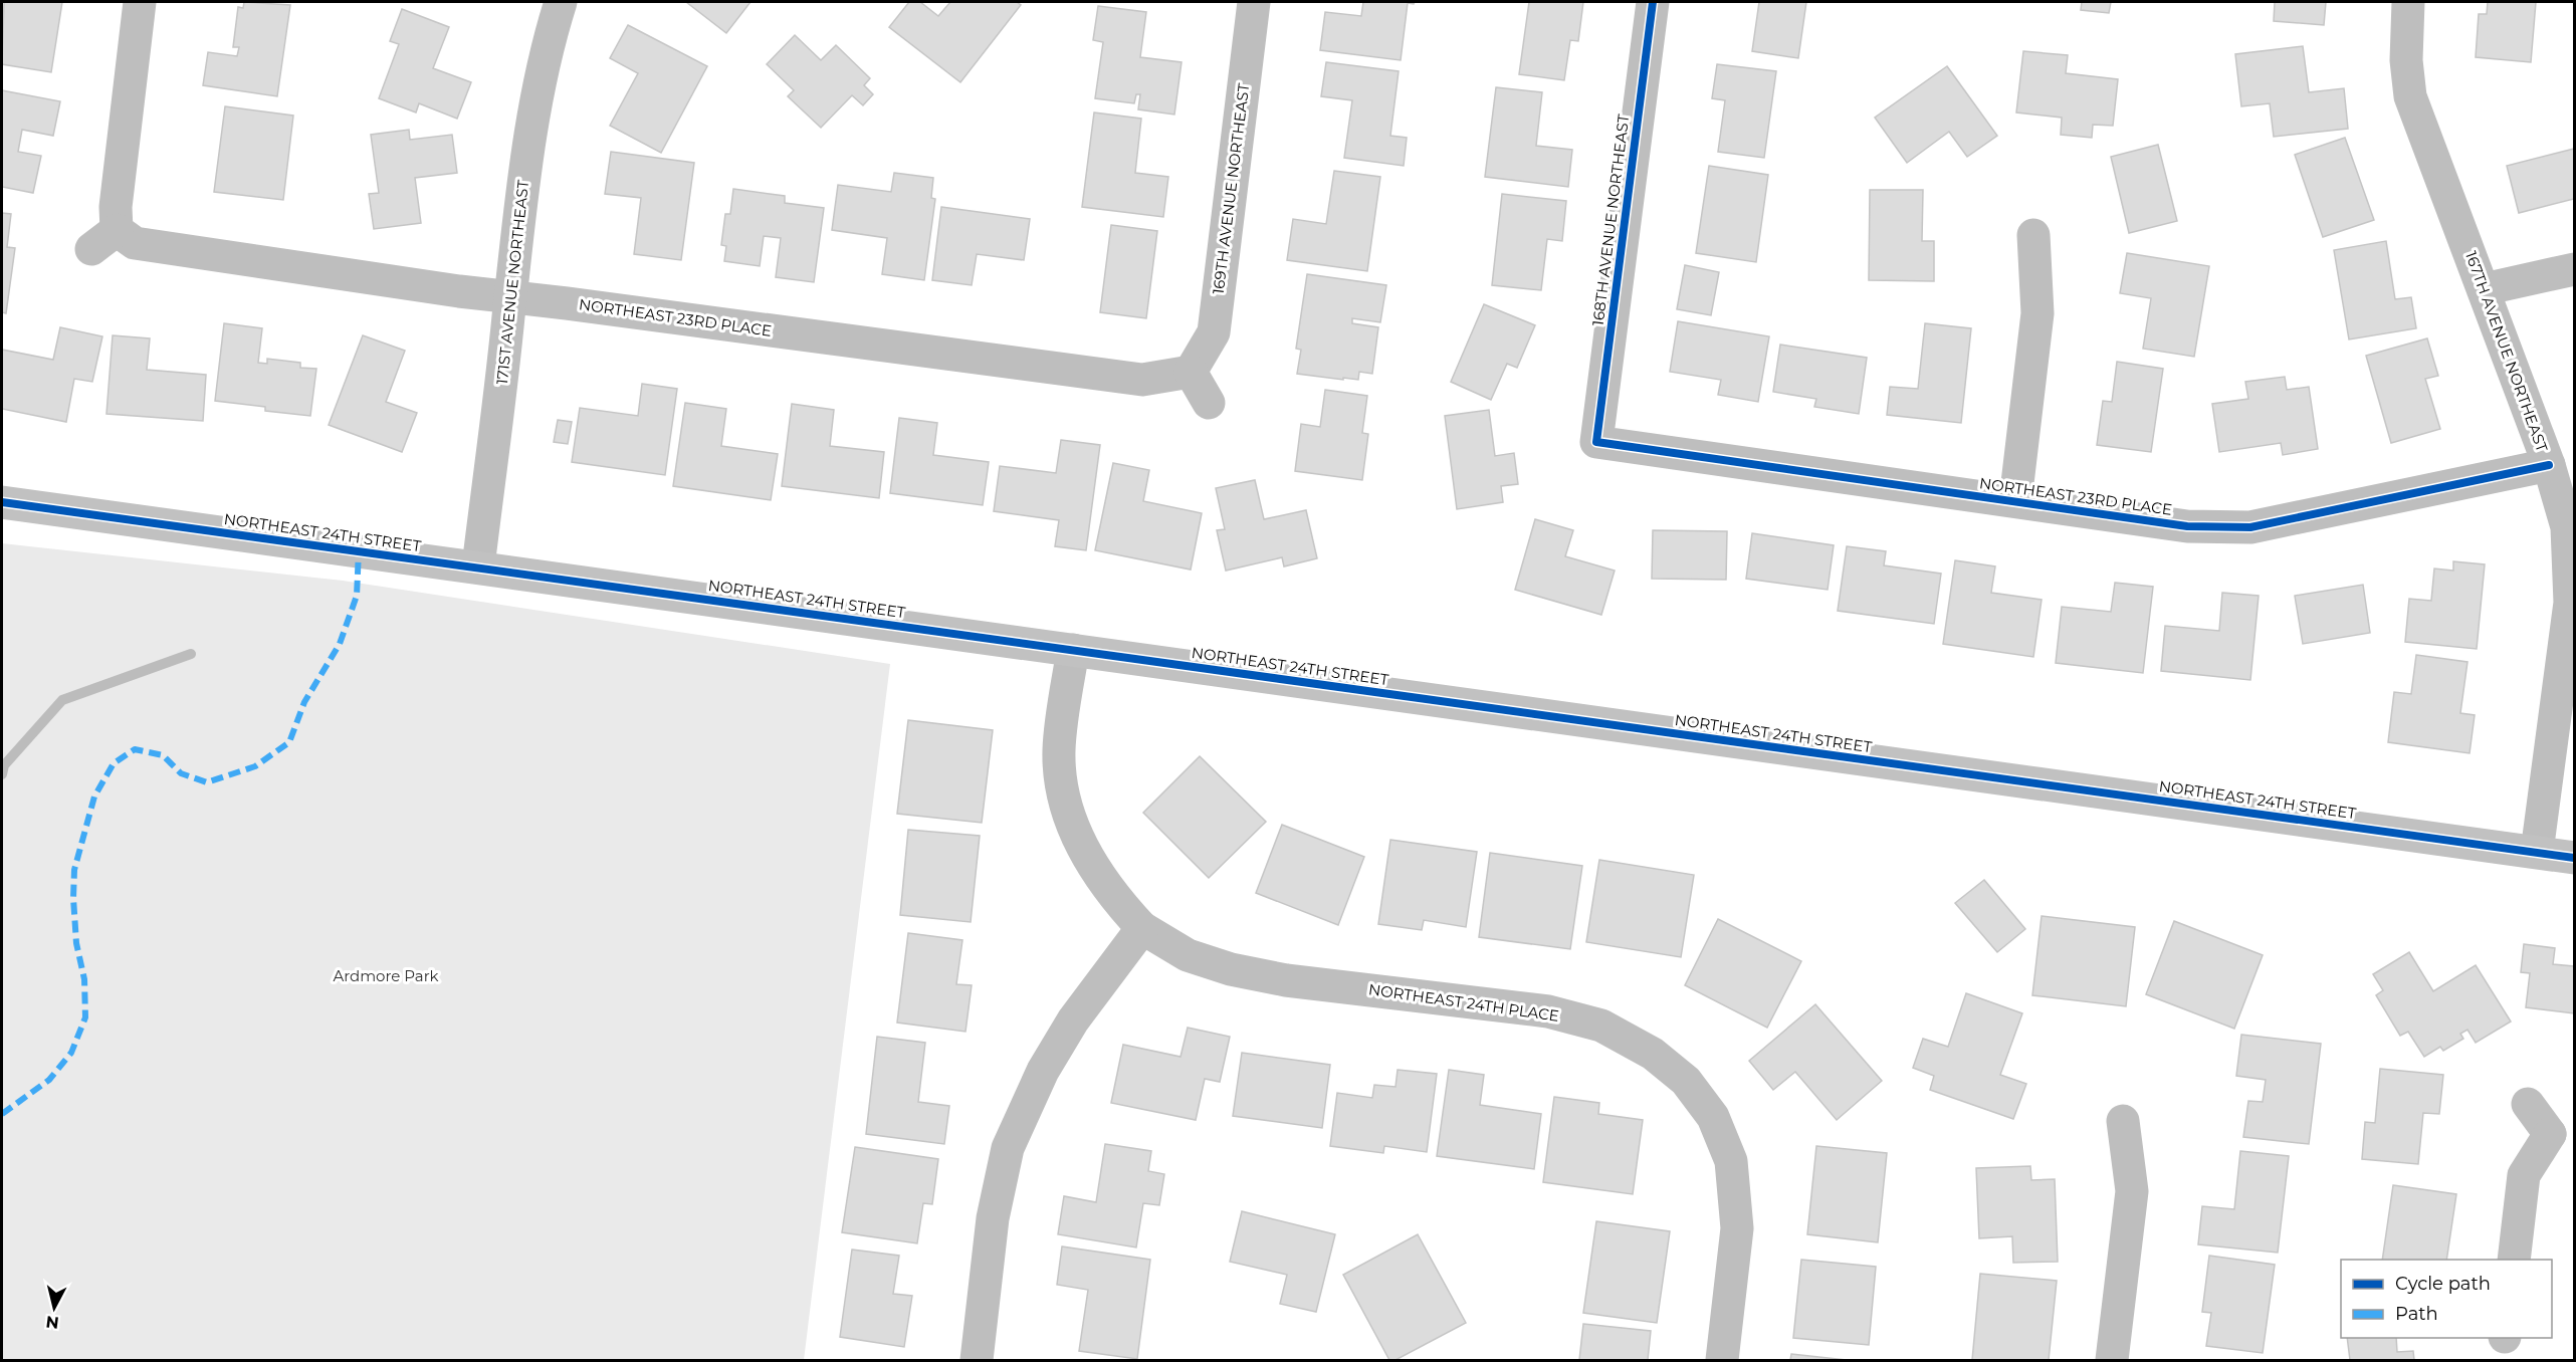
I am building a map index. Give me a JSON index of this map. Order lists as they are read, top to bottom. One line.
{"streets":{"main road":["NORTHEAST 24TH STREET"],"street":["169TH AVENUE NORTHEAST","168TH AVENUE NORTHEAST","171ST AVENUE NORTHEAST","NORTHEAST 23RD PLACE","167TH AVENUE NORTHEAST","NORTHEAST 24TH PLACE"]},"crossings":[["169TH AVENUE NORTHEAST","NORTHEAST 23RD PLACE"],["168TH AVENUE NORTHEAST","NORTHEAST 23RD PLACE"],["171ST AVENUE NORTHEAST","NORTHEAST 23RD PLACE"],["171ST AVENUE NORTHEAST","NORTHEAST 24TH STREET"],["NORTHEAST 23RD PLACE","167TH AVENUE NORTHEAST"],["167TH AVENUE NORTHEAST","NORTHEAST 24TH STREET"]],"parks":["Ardmore Park"],"legend":["Cycle path","Path"],"north":"bottom"}
